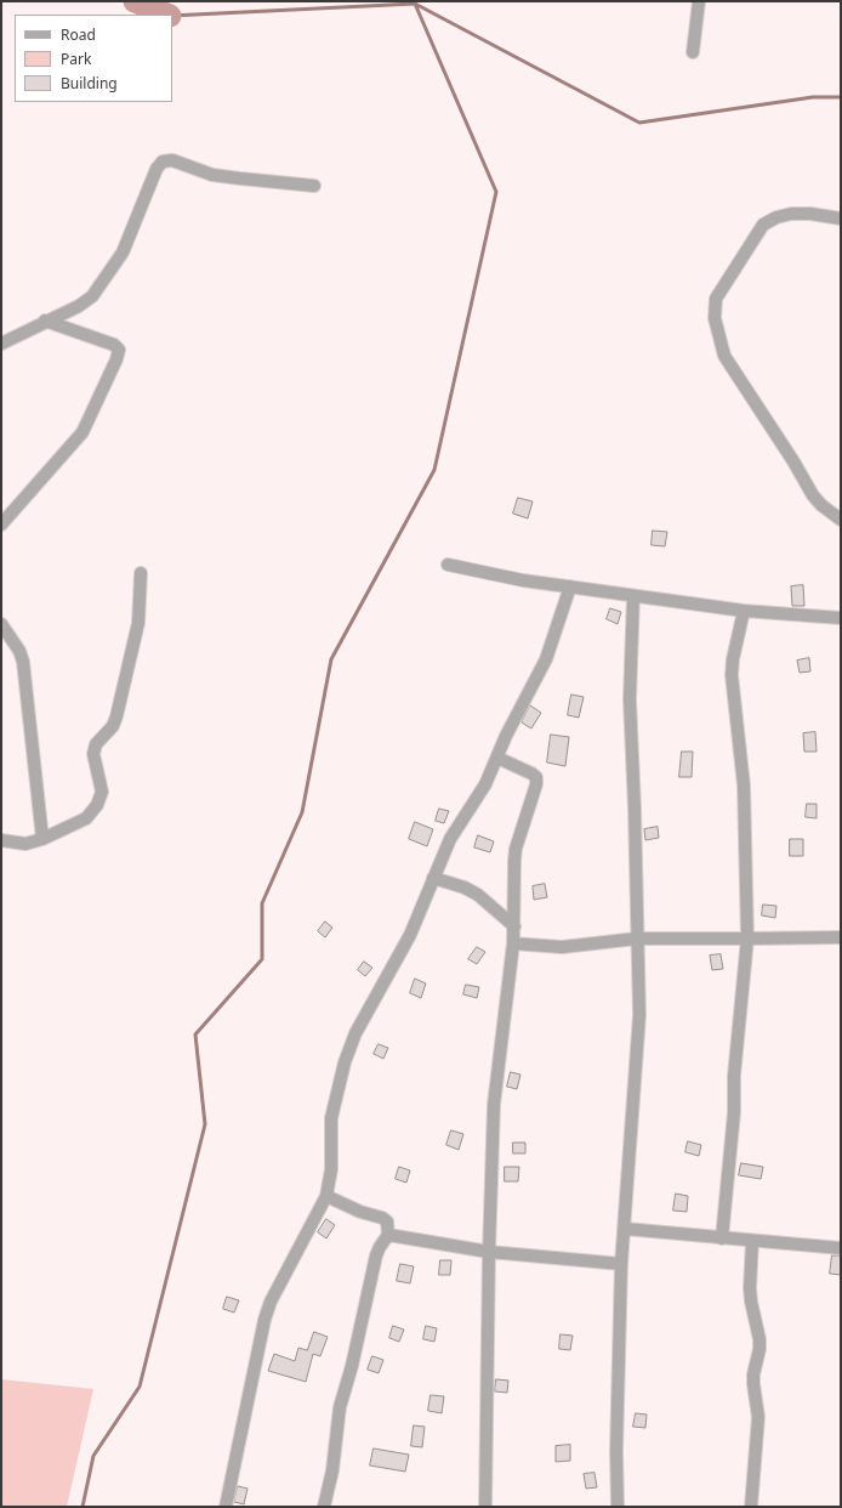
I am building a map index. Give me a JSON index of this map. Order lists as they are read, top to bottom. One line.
{"legend":["Road","Park","Building"]}
